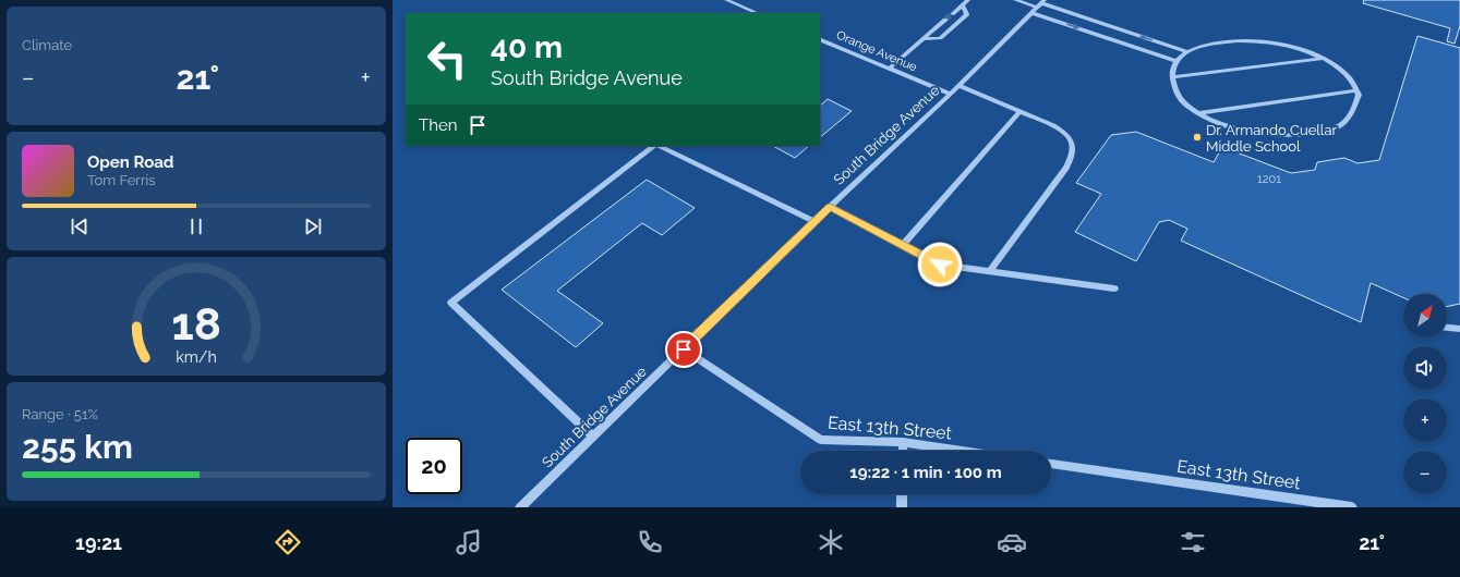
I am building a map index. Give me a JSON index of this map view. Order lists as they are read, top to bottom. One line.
{"streets":{"street":["Orange Avenue","South Bridge Avenue","East 13th Street"]},"crossings":[["Orange Avenue","South Bridge Avenue"],["South Bridge Avenue","East 13th Street"]],"places":["Dr. Armando Cuellar Middle School"],"house_numbers":["1201"],"north":"top right","page":{"tile":["Climate",["Range · 51%","255 km"]],"turn":["40 m","South Bridge Avenue"],"heat":["−","21°","+"],"then":"Then","song":["Open Road","Tom Ferris"],"map_buttons":["+","−"],"limit":"20","trip":"19:22 · 1 min · 100 m","tabs":["19:21","21°"],"gauge":["18","km/h"]}}
